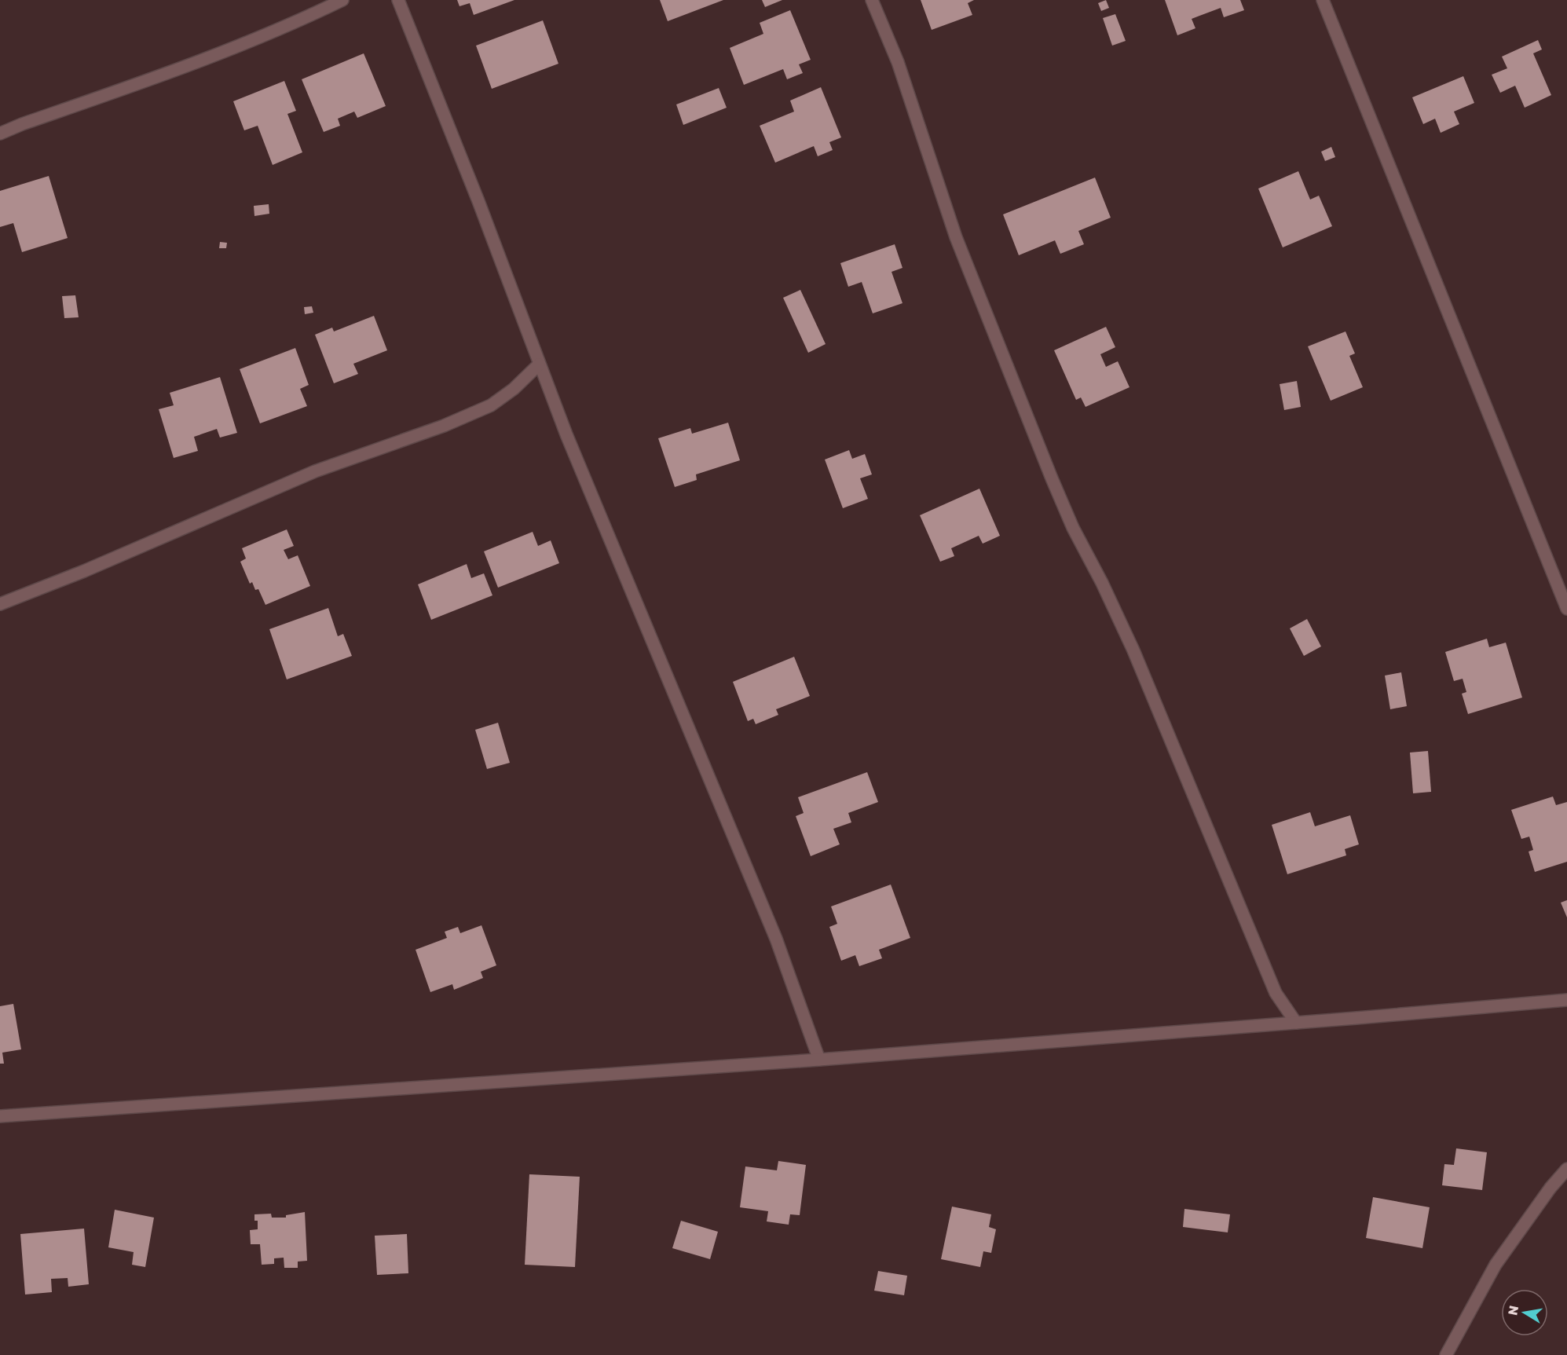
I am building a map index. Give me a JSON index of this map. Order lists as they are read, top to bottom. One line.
{"north":"left"}
